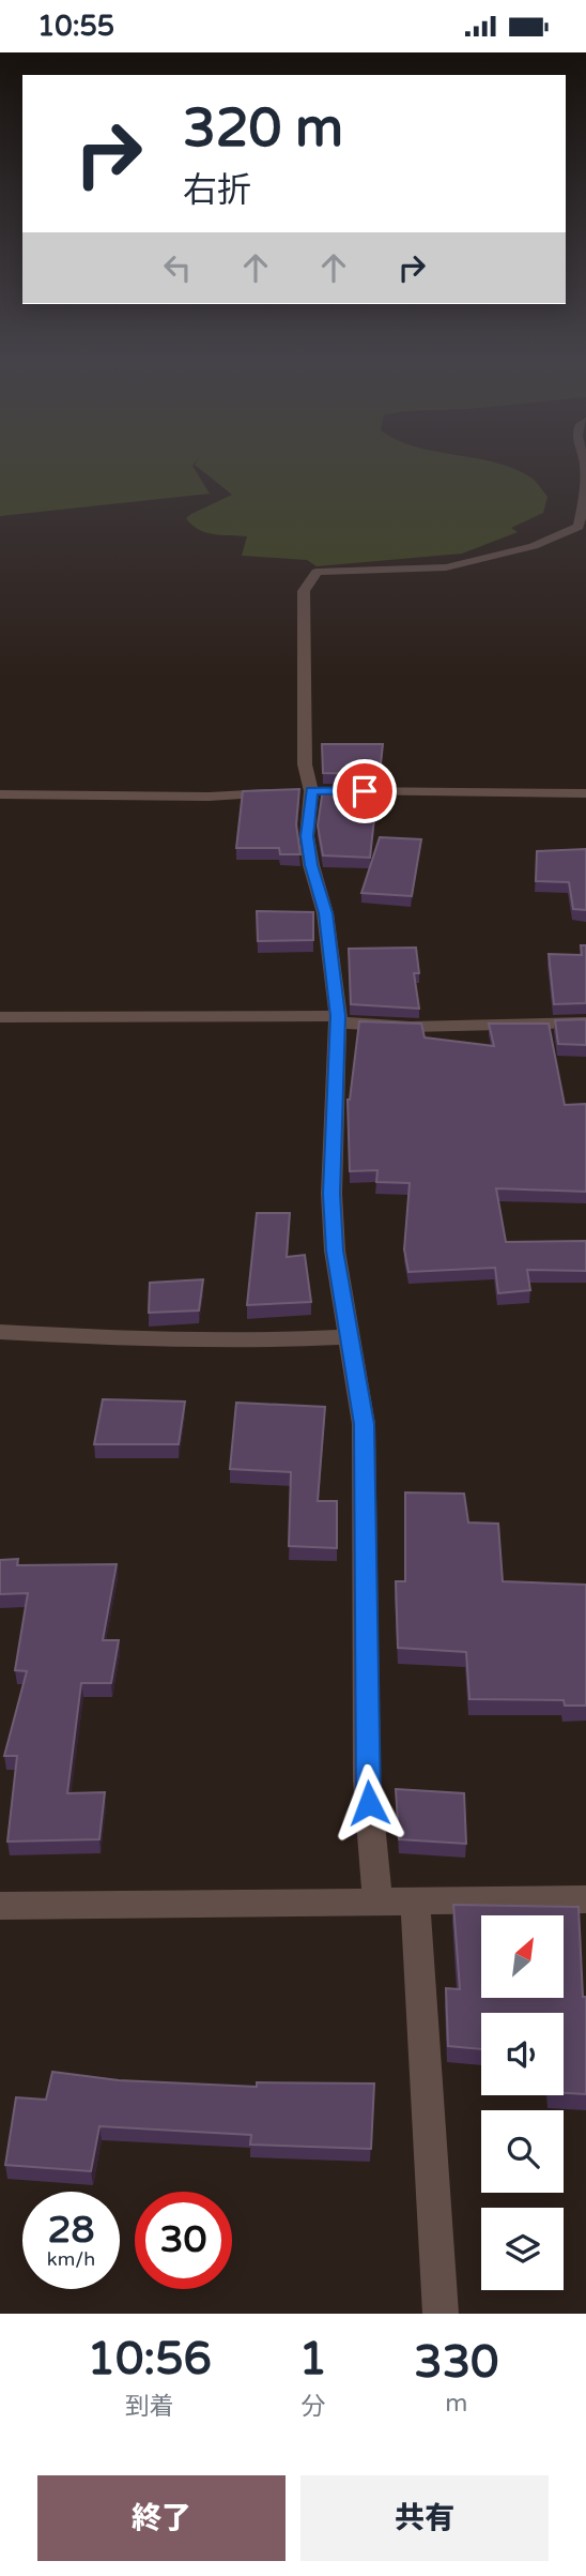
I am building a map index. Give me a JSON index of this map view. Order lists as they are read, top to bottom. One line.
{"north":"top right","page":{"status":"10:55","turn":["320 m","右折"],"speed":"28 km/h","limit":"30","eta":["10:56","到着","1","分","330","m"],"buttons":["終了","共有"]}}
